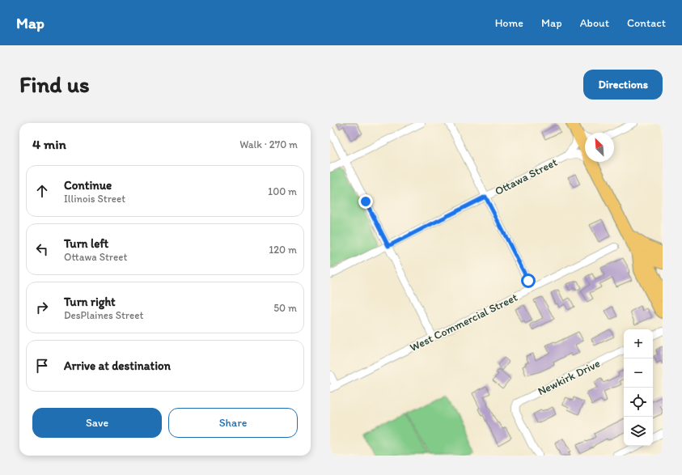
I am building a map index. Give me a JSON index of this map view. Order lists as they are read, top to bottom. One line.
{"streets":{"street":["Ottawa Street","West Commercial Street","Newkirk Drive"]},"north":"top left","page":{"header":"Map","nav":["Home","Map","About","Contact"],"buttons":["Directions",["Save","Share"]],"title":"Find us","heading":["4 min","Walk · 270 m"],"list":[["Continue","Illinois Street","100 m"],["Turn left","Ottawa Street","120 m"],["Turn right","DesPlaines Street","50 m"],"Arrive at destination"],"map_buttons":["+","−"]}}
